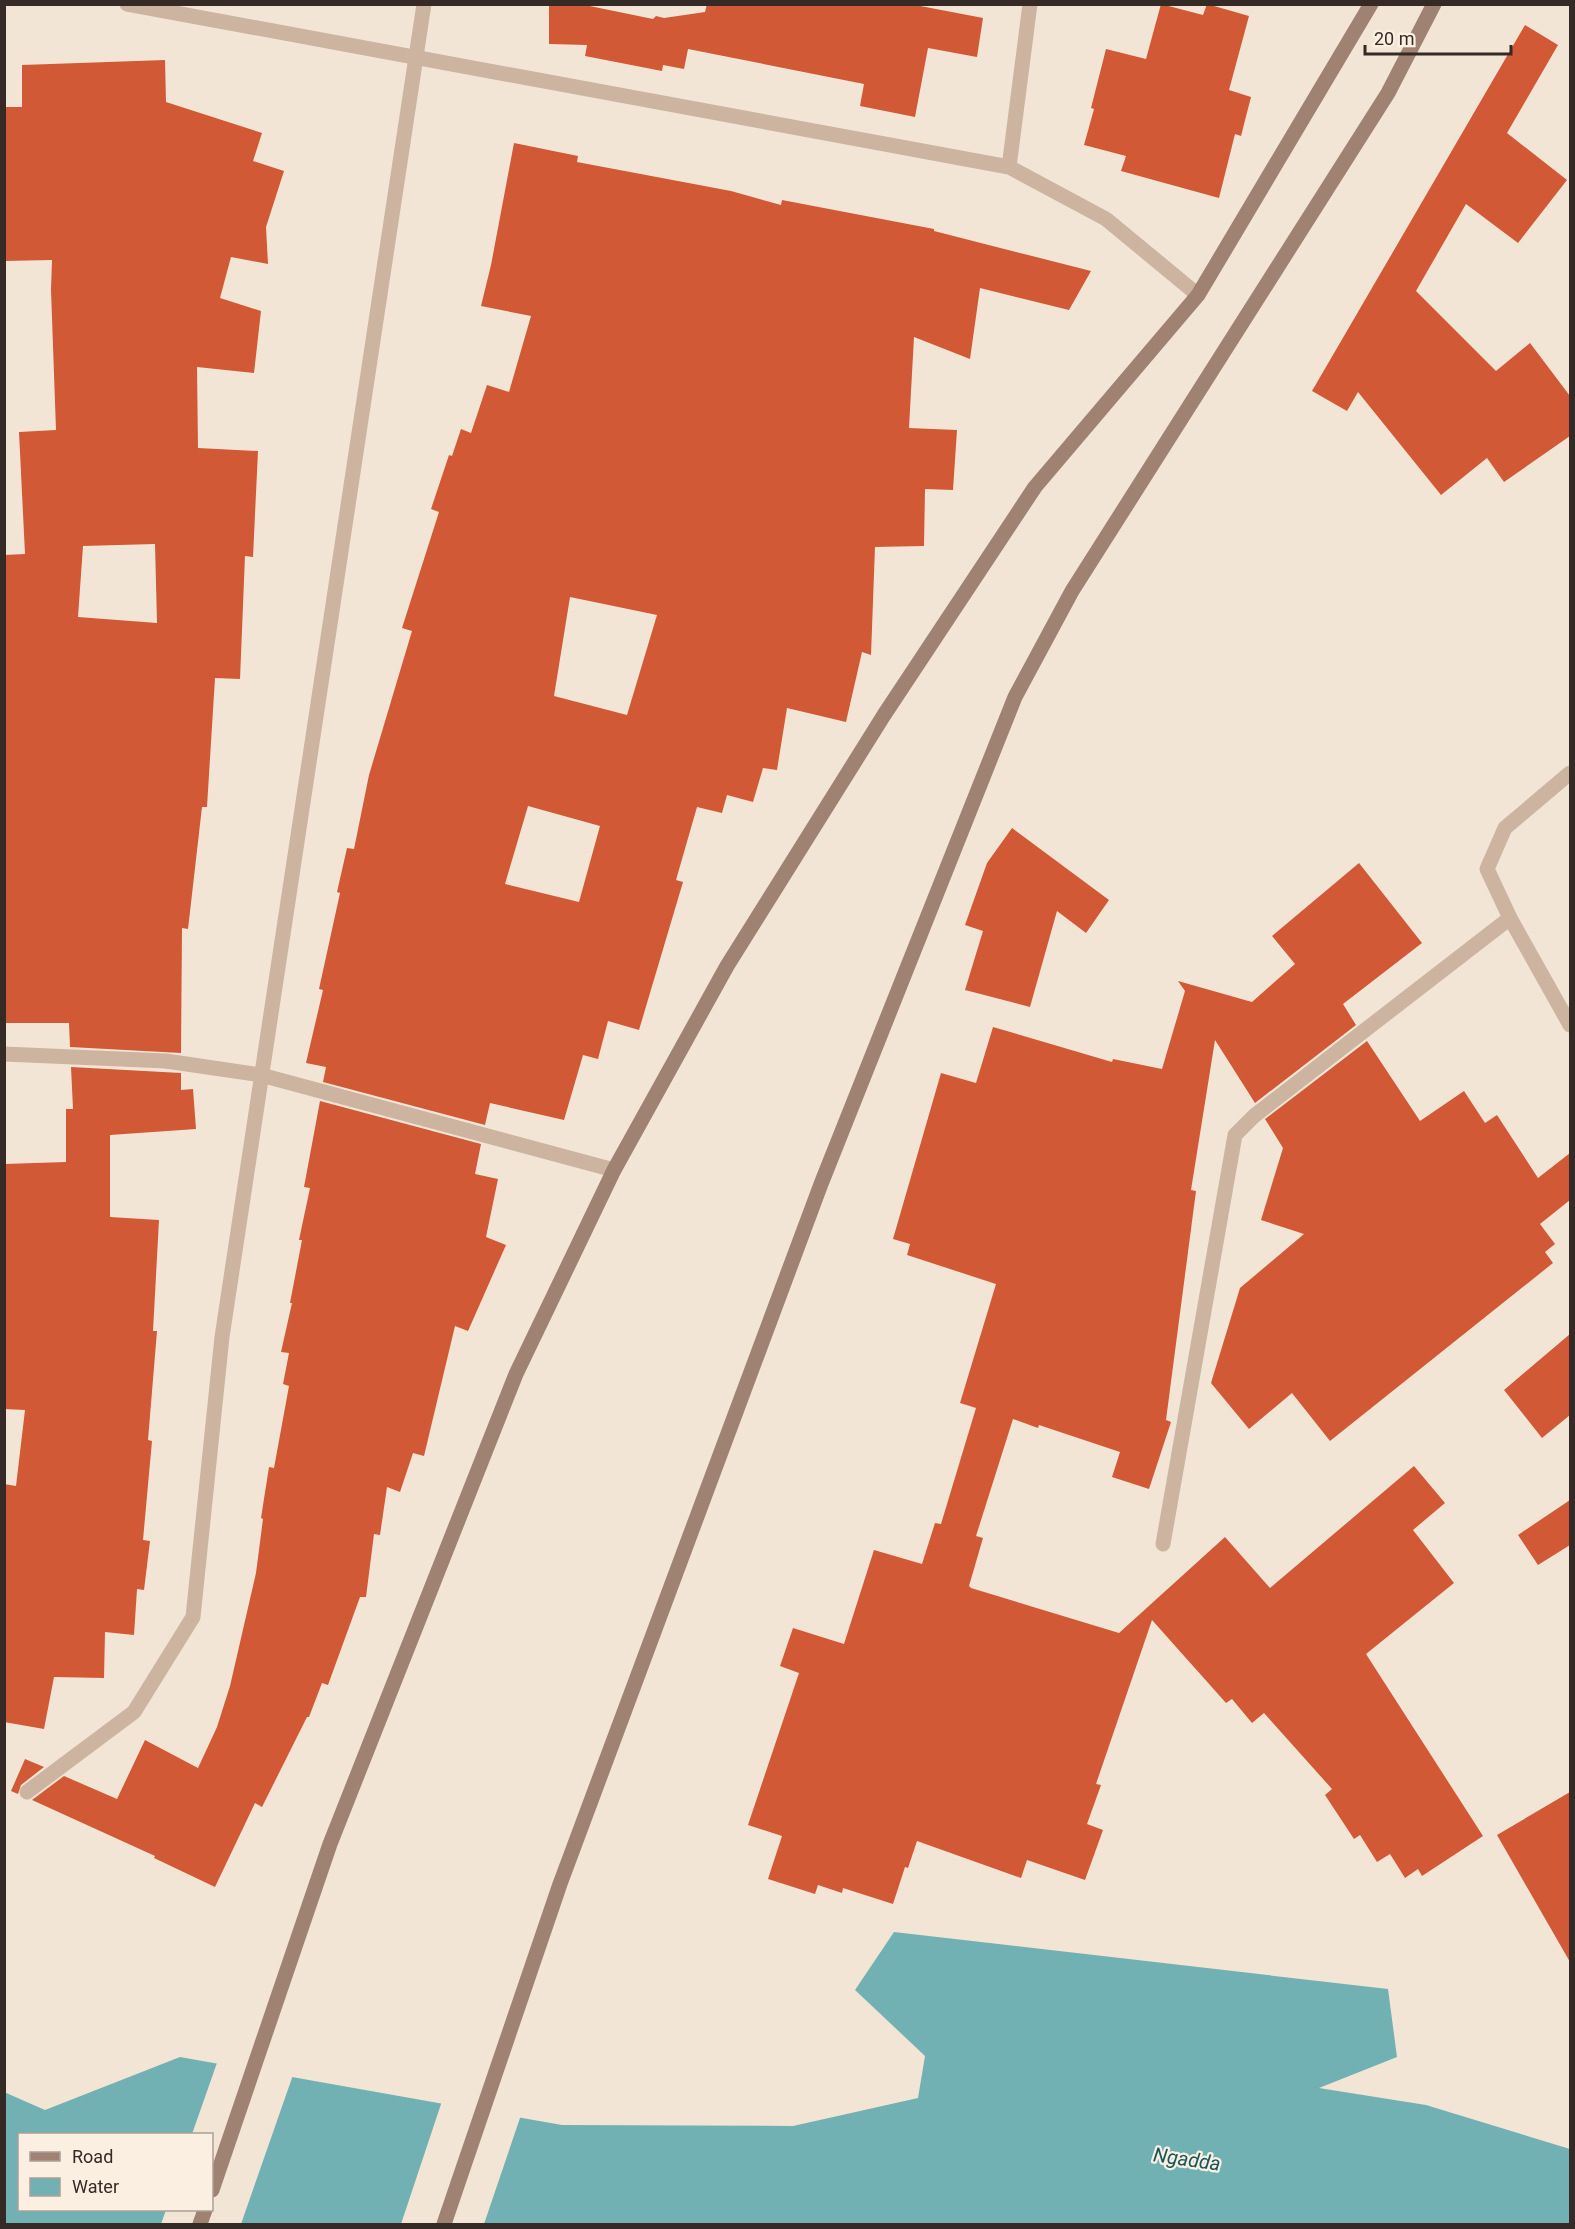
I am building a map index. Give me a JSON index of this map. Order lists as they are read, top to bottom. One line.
{"water":["Ngadda"],"legend":["Road","Water"],"scale_bar":"20 m"}
